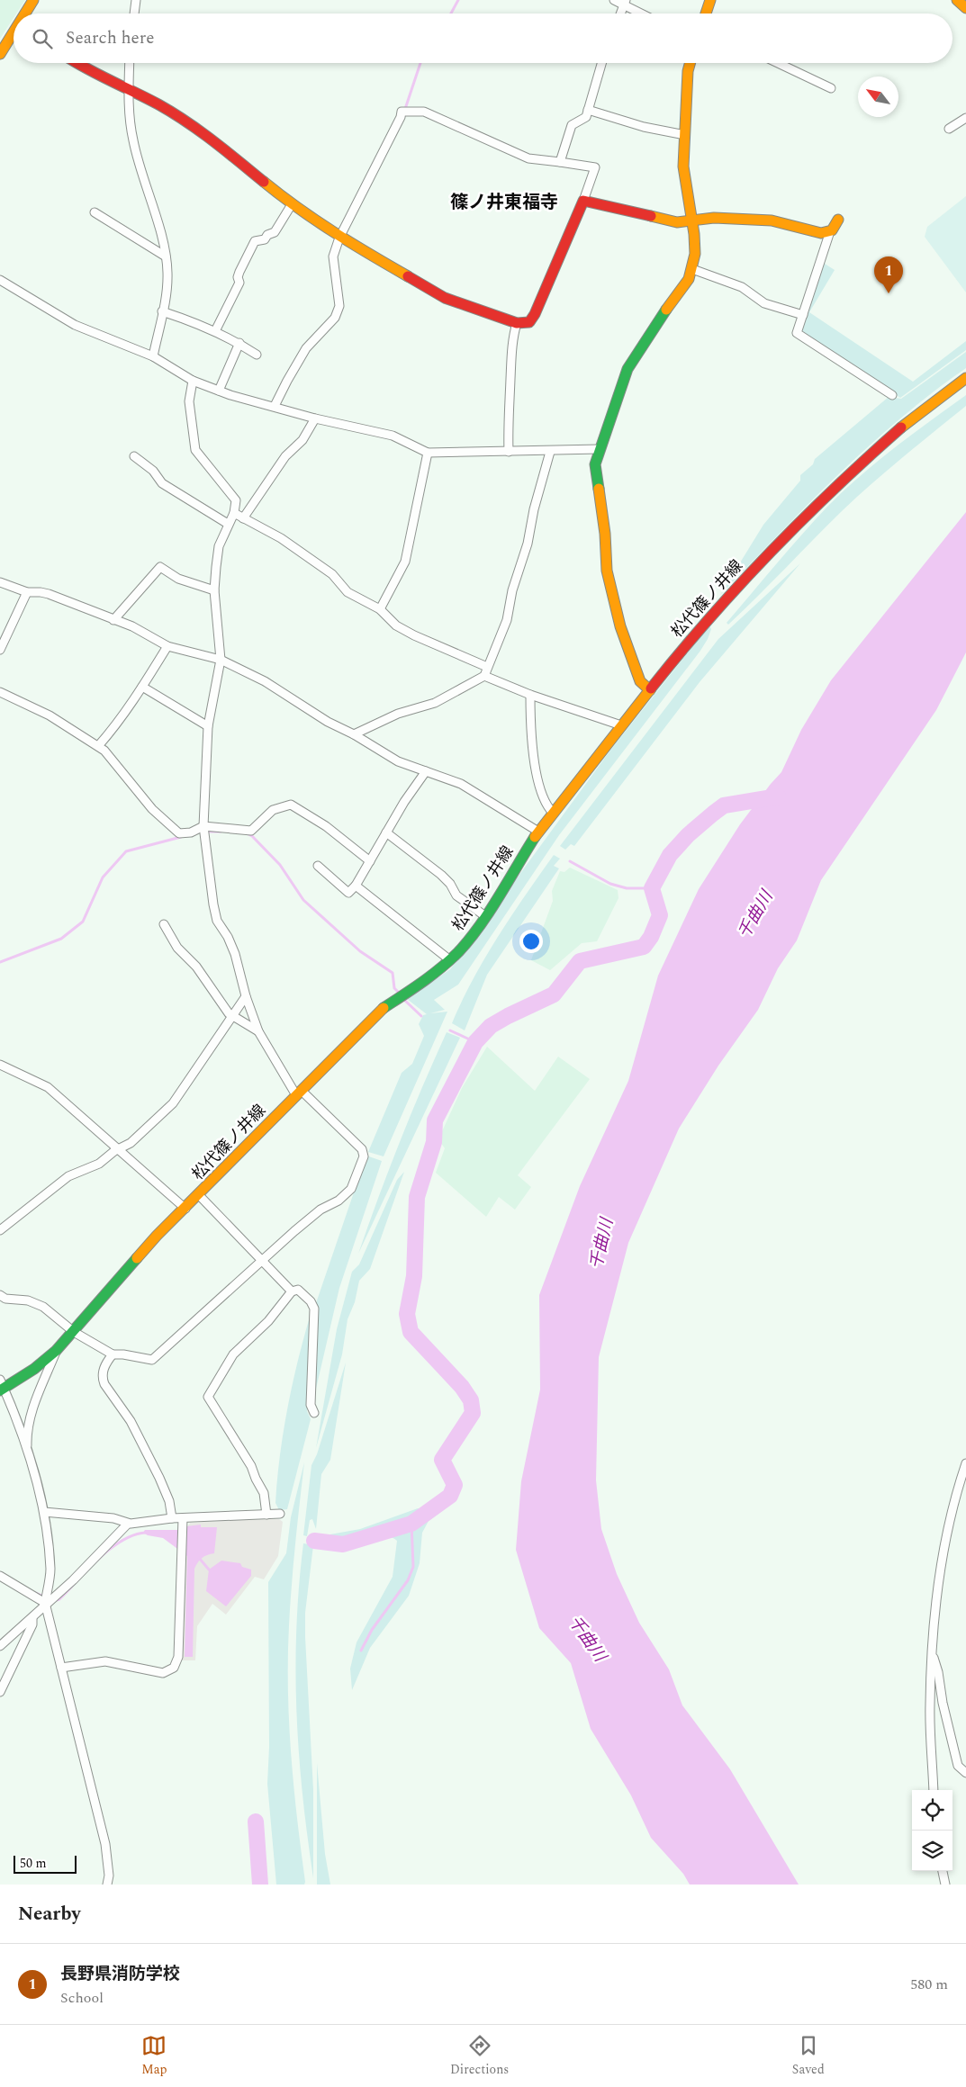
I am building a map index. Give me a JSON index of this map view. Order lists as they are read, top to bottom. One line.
{"streets":{"street":["松代篠ノ井線"]},"districts":["篠ノ井東福寺"],"water":["千曲川"],"scale_bar":"50 m","north":"top left","page":{"search":"Search here","pins":"1","scale":"50 m","heading":"Nearby","list":[{"mark":"1","name":"長野県消防学校","note":"School","value":"580 m"}],"nav":["Map","Directions","Saved"]}}
